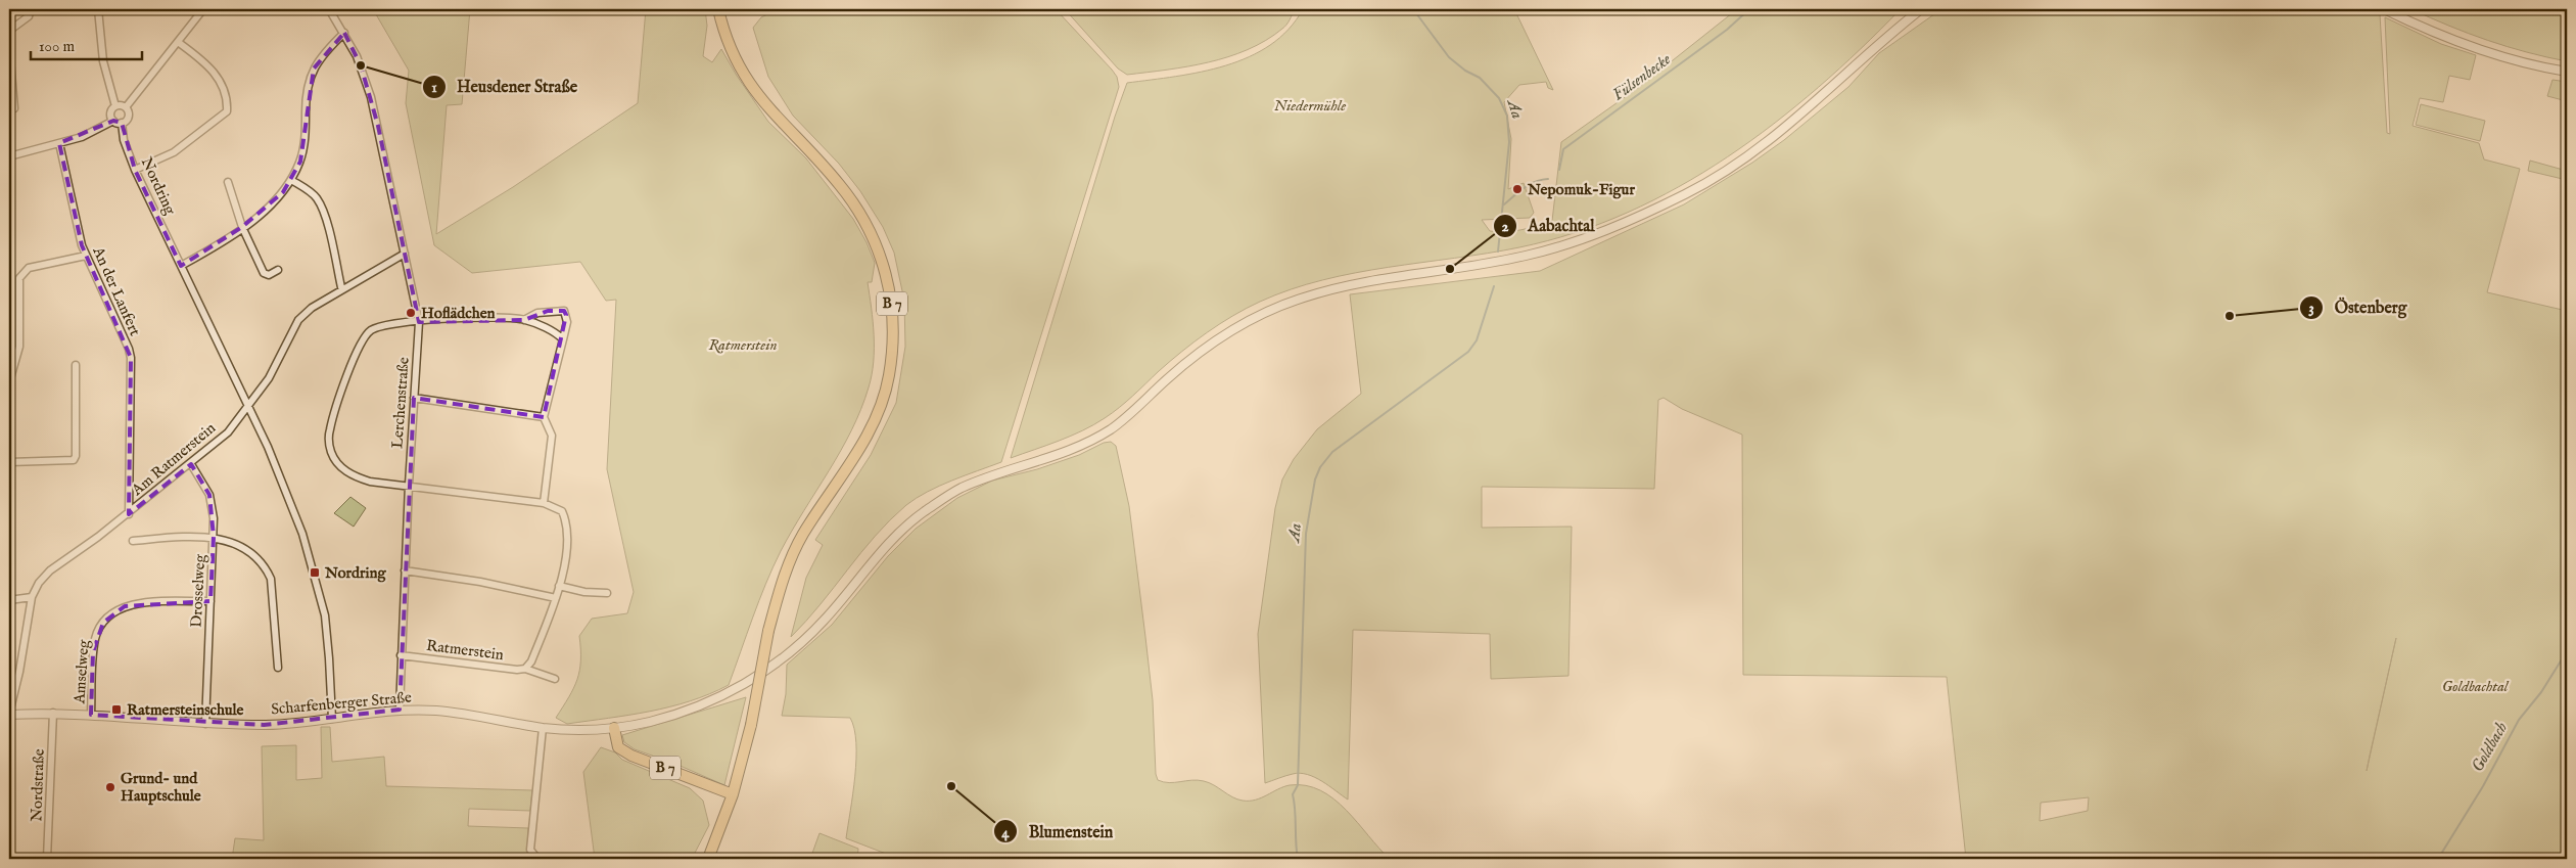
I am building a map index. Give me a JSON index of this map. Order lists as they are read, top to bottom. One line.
{"streets":{"main road":["B 7"],"street":["Nordring","An der Lanfert","Lerchenstraße","Am Ratmerstein","Drosselweg","Ratmerstein","Amselweg","Scharfenberger Straße","Nordstraße"]},"crossings":[["Nordring","Am Ratmerstein"],["Nordring","Scharfenberger Straße"],["An der Lanfert","Am Ratmerstein"],["B 7","Scharfenberger Straße"],["Lerchenstraße","Am Ratmerstein"],["Lerchenstraße","Ratmerstein"],["Lerchenstraße","Scharfenberger Straße"],["Am Ratmerstein","Drosselweg"],["Am Ratmerstein","Scharfenberger Straße"],["Drosselweg","Amselweg"],["Drosselweg","Scharfenberger Straße"],["Amselweg","Scharfenberger Straße"],["Scharfenberger Straße","Nordstraße"]],"water":["Fülsenbecke","Aa","Goldbach"],"parks":["Niedermühle","Ratmerstein","Goldbachtal"],"places":{"other":["Heusdener Straße","Nepomuk-Figur","Aabachtal","Hoflädchen","Östenberg","Blumenstein","Grund- und Hauptschule"],"transit":["Nordring","Ratmersteinschule"]},"scale_bar":"100 m"}
